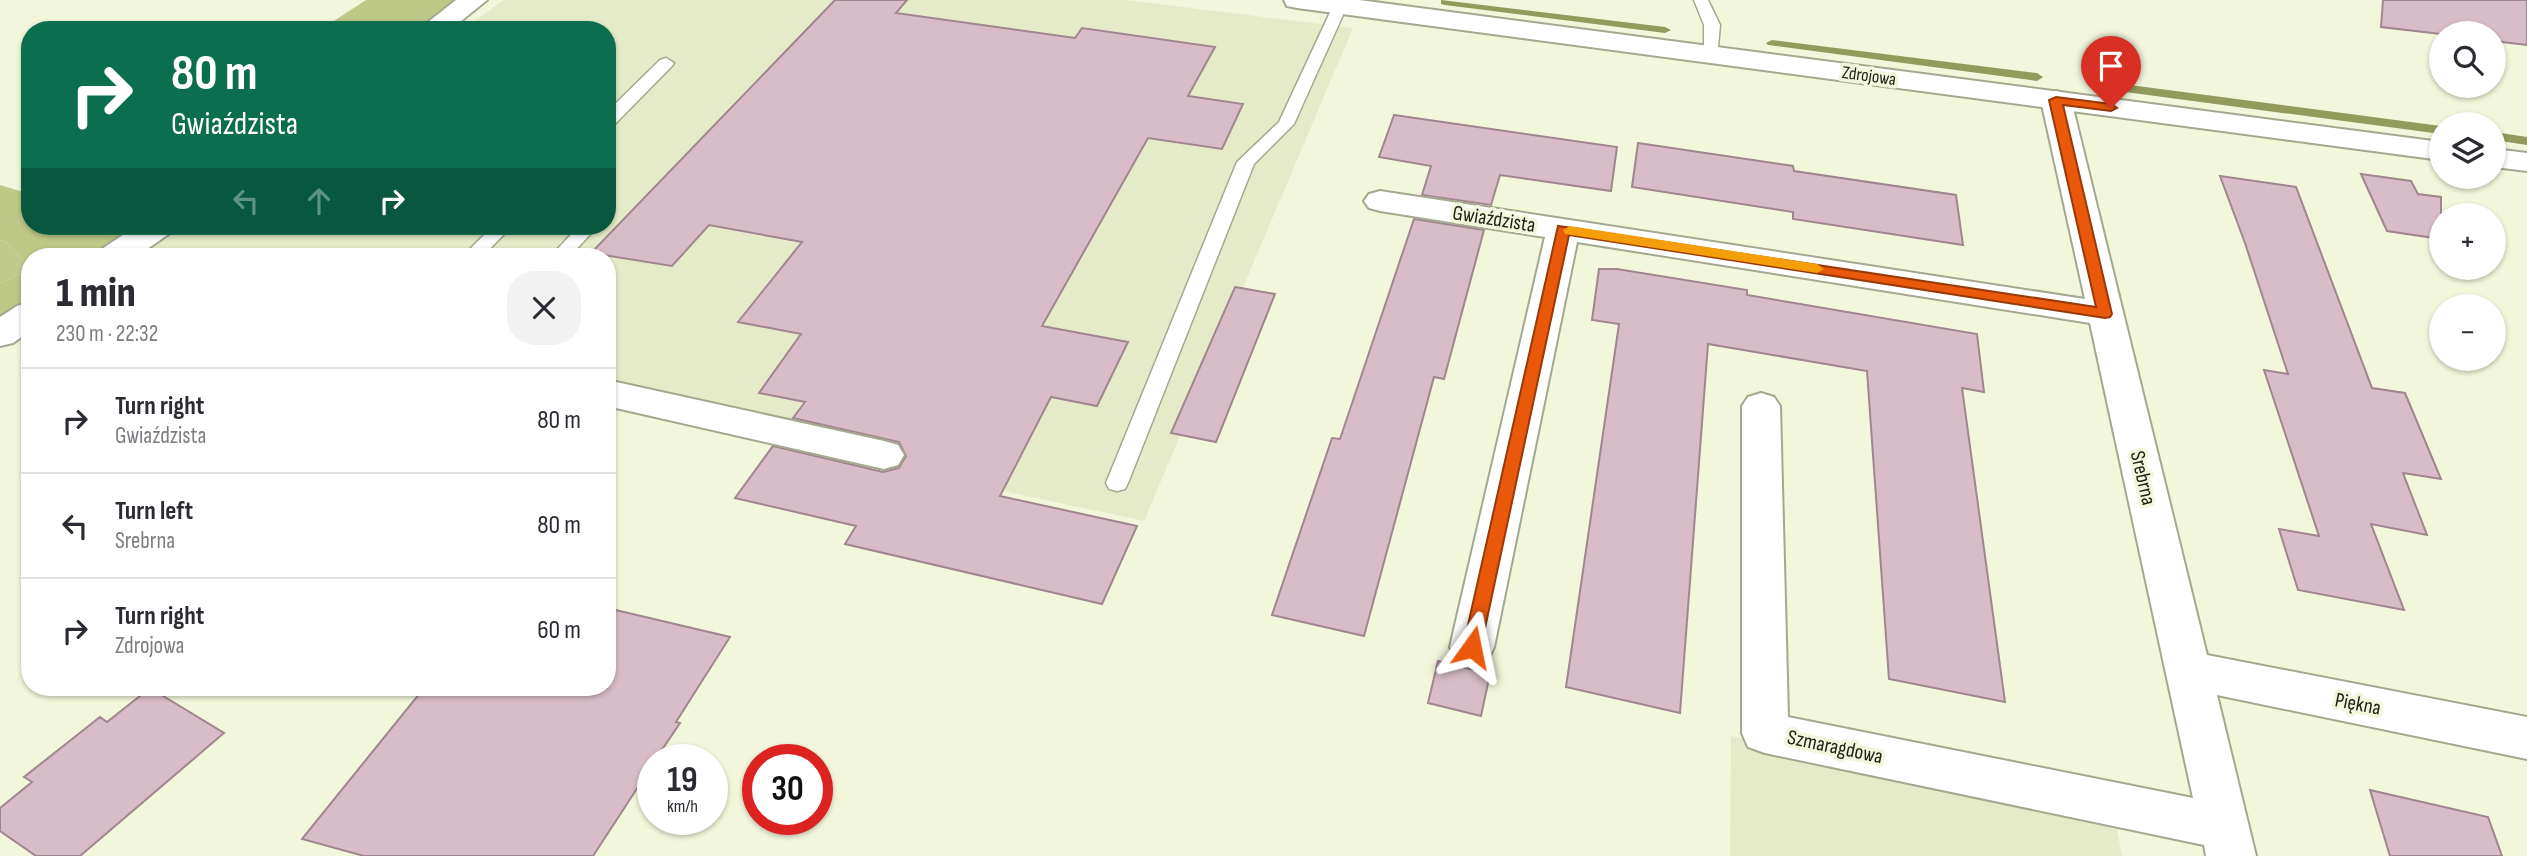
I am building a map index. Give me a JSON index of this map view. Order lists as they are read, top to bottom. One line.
{"streets":{"street":["Zdrojowa","Gwiaździsta","Srebrna","Piękna","Szmaragdowa"]},"crossings":[["Zdrojowa","Srebrna"],["Gwiaździsta","Srebrna"],["Srebrna","Piękna"],["Srebrna","Szmaragdowa"]],"page":{"map_buttons":["+","−"],"turn":["80 m","Gwiaździsta"],"heading":["1 min","230 m · 22:32"],"list":[{"name":"Turn right","note":"Gwiaździsta","value":"80 m"},{"name":"Turn left","note":"Srebrna","value":"80 m"},{"name":"Turn right","note":"Zdrojowa","value":"60 m"}],"speed":"19 km/h","limit":"30"}}
